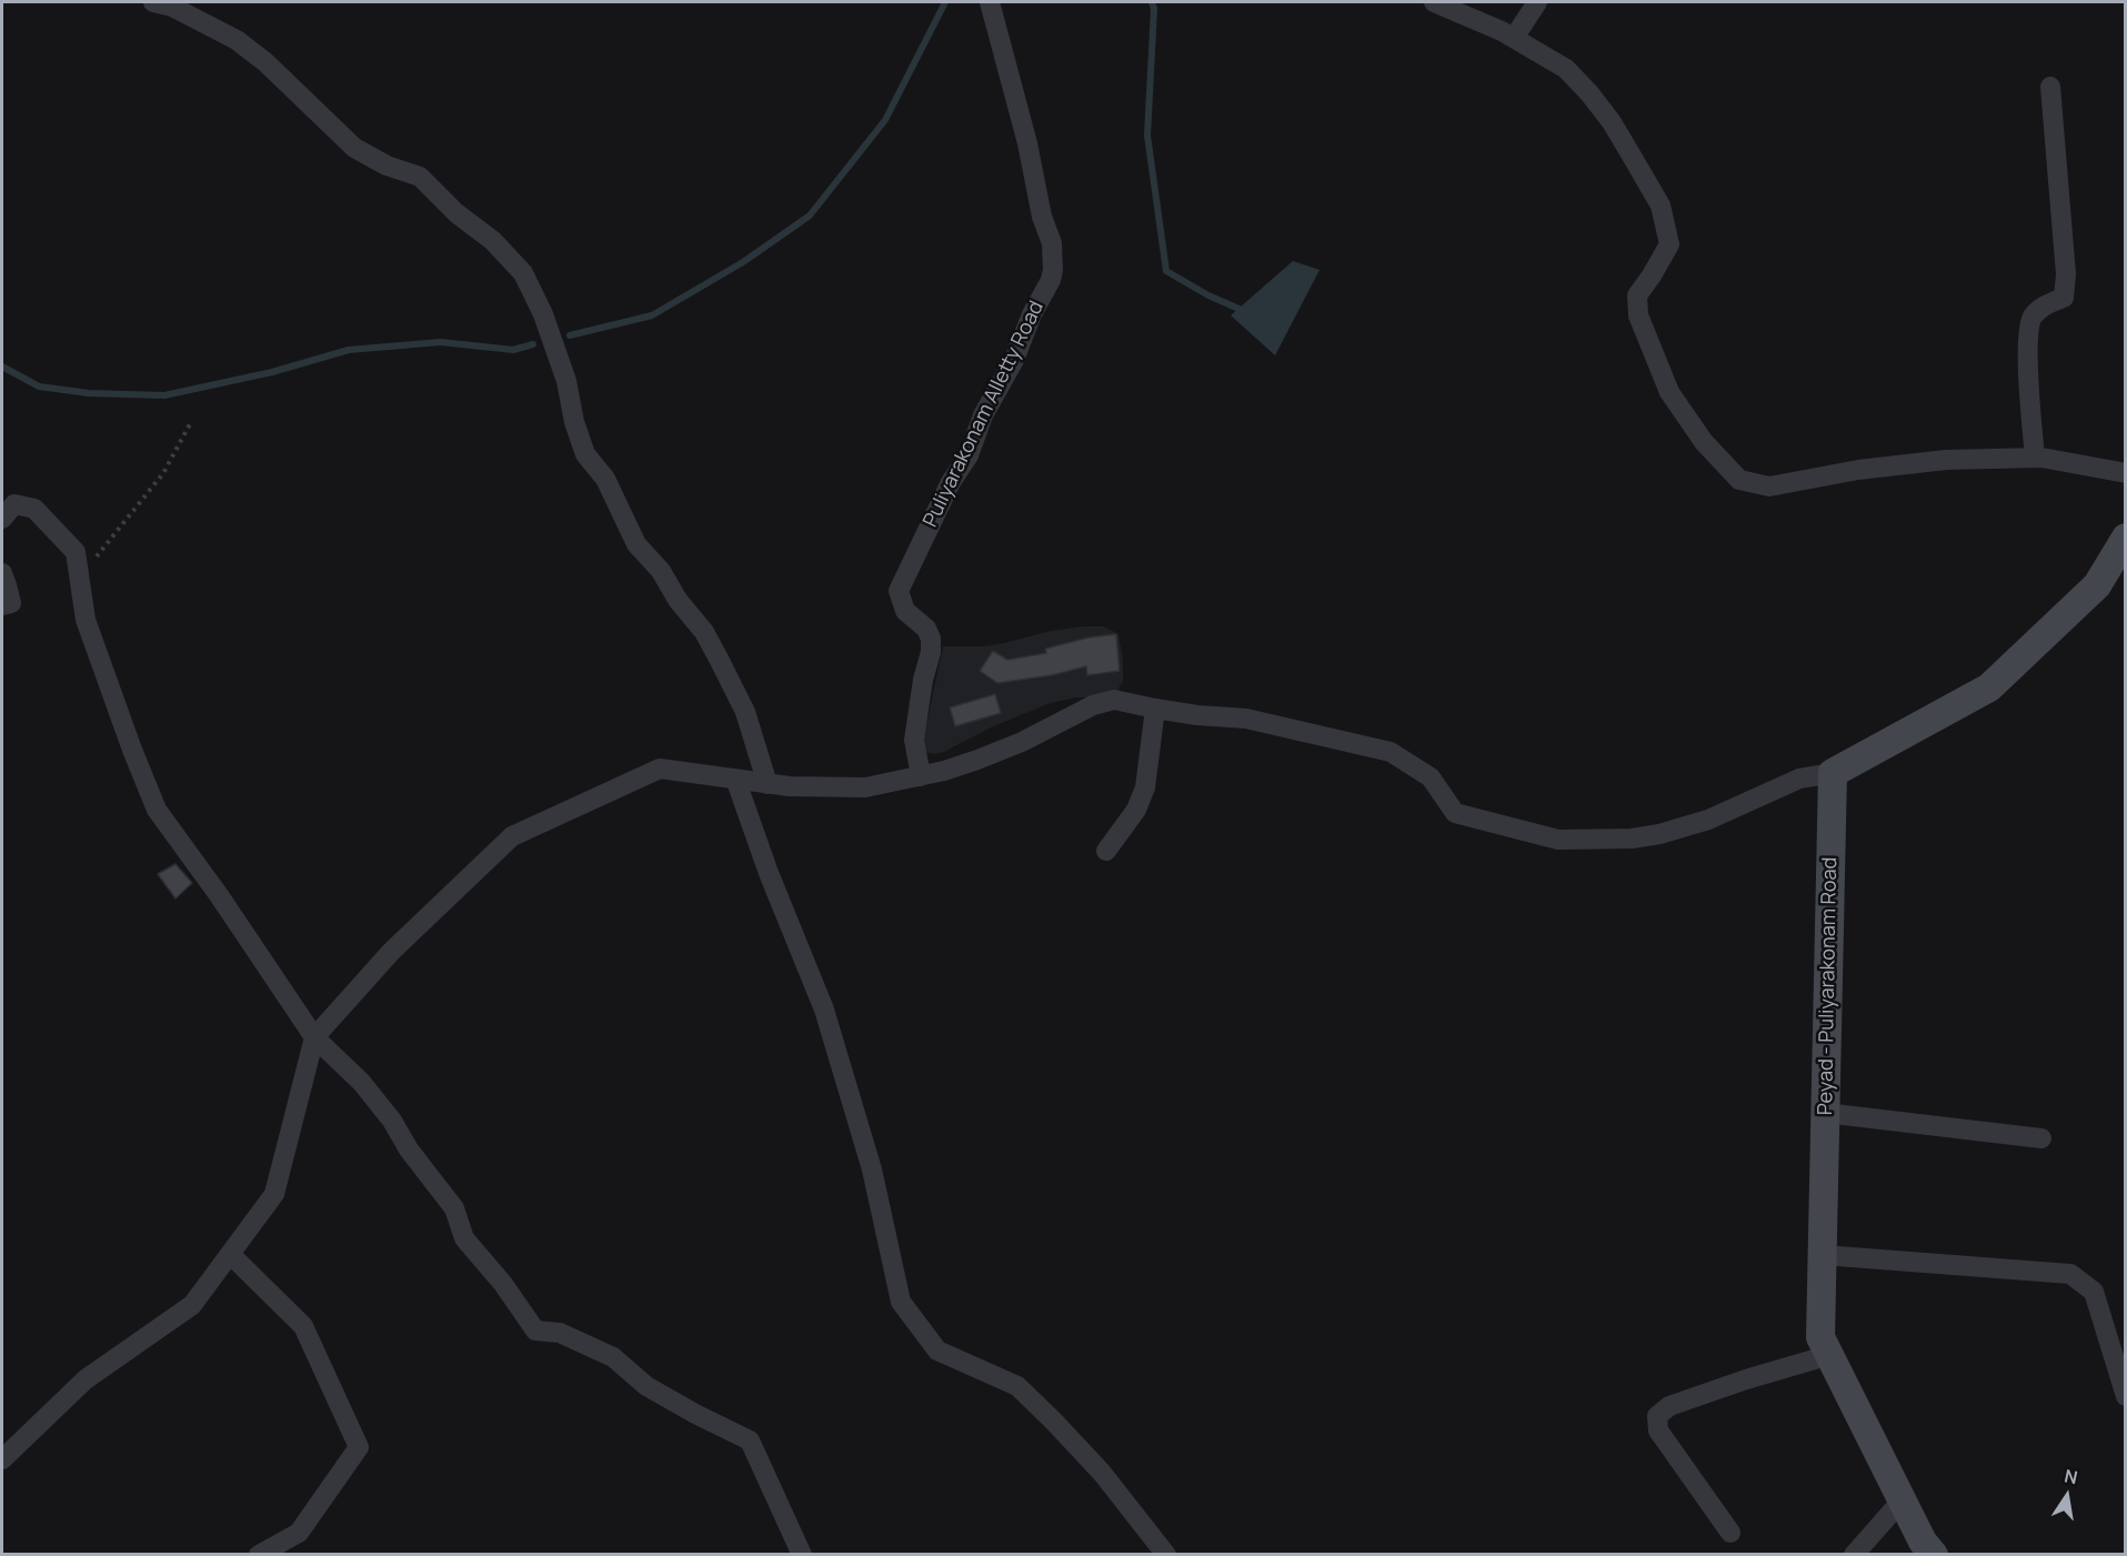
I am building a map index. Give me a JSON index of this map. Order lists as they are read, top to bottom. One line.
{"streets":{"main road":["Peyad - Puliyarakonam Road"],"street":["Puliyarakonam Alletty Road"]},"north":"top"}
